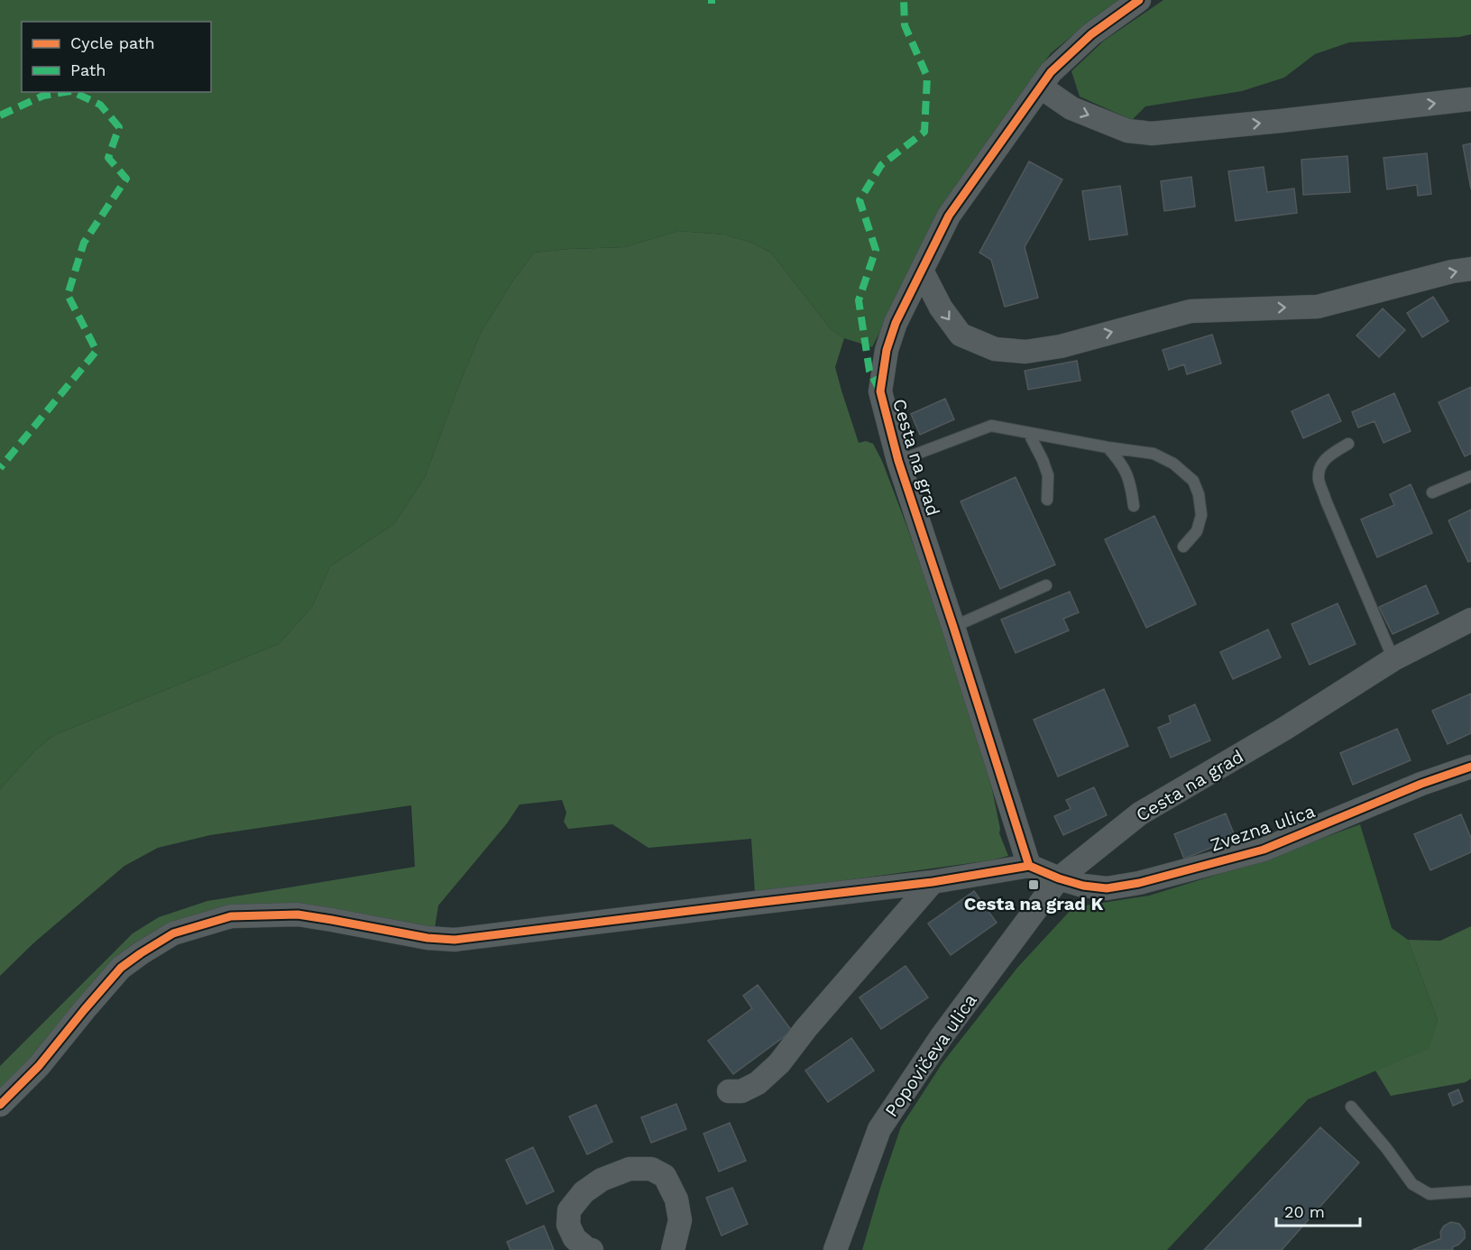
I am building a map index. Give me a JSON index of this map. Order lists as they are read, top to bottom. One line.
{"streets":{"street":["Cesta na grad","Zvezna ulica","Popovičeva ulica"]},"crossings":[["Cesta na grad","Zvezna ulica"],["Cesta na grad","Popovičeva ulica"],["Zvezna ulica","Popovičeva ulica"]],"places":{"transit":["Cesta na grad K"]},"legend":["Cycle path","Path"],"scale_bar":"20 m"}
